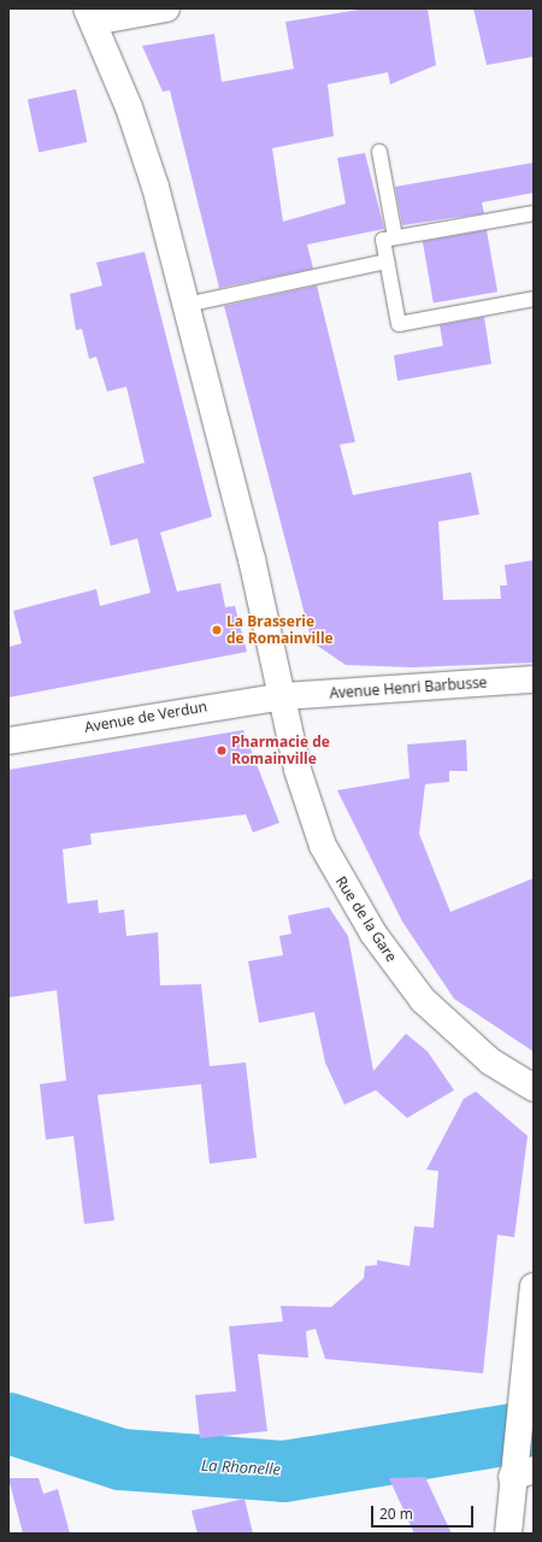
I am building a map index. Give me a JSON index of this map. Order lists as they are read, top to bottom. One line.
{"streets":{"main road":["Avenue Henri Barbusse","Avenue de Verdun","Rue de la Gare"]},"crossings":[["Avenue Henri Barbusse","Avenue de Verdun"],["Avenue Henri Barbusse","Rue de la Gare"],["Avenue de Verdun","Rue de la Gare"]],"water":["La Rhonelle"],"places":["La Brasserie de Romainville","Pharmacie de Romainville"],"scale_bar":"20 m"}
